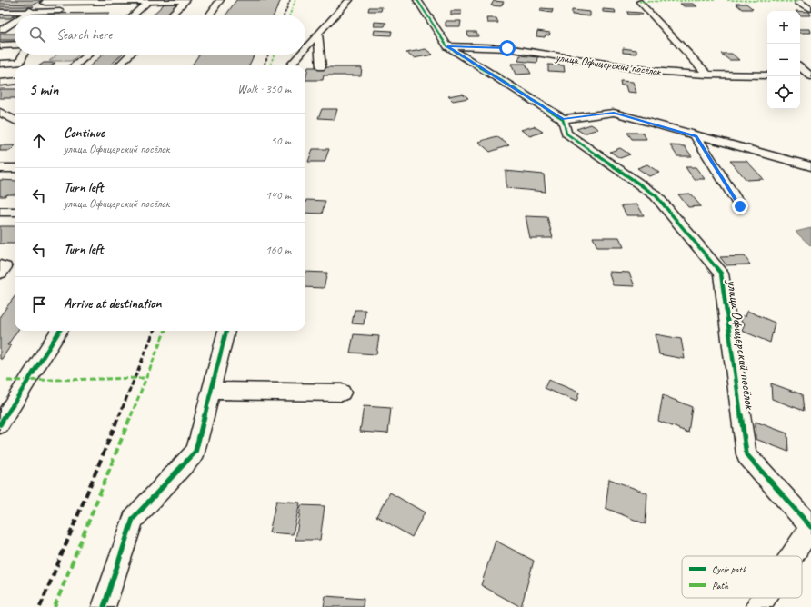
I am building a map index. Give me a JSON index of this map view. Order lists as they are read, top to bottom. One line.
{"streets":{"street":["улица Офицерский посёлок"]},"legend":["Cycle path","Path"],"page":{"map_buttons":["+","−"],"search":"Search here","heading":["5 min","Walk · 350 m"],"list":[["Continue","улица Офицерский посёлок","50 m"],["Turn left","улица Офицерский посёлок","140 m"],["Turn left","160 m"],"Arrive at destination"]}}
